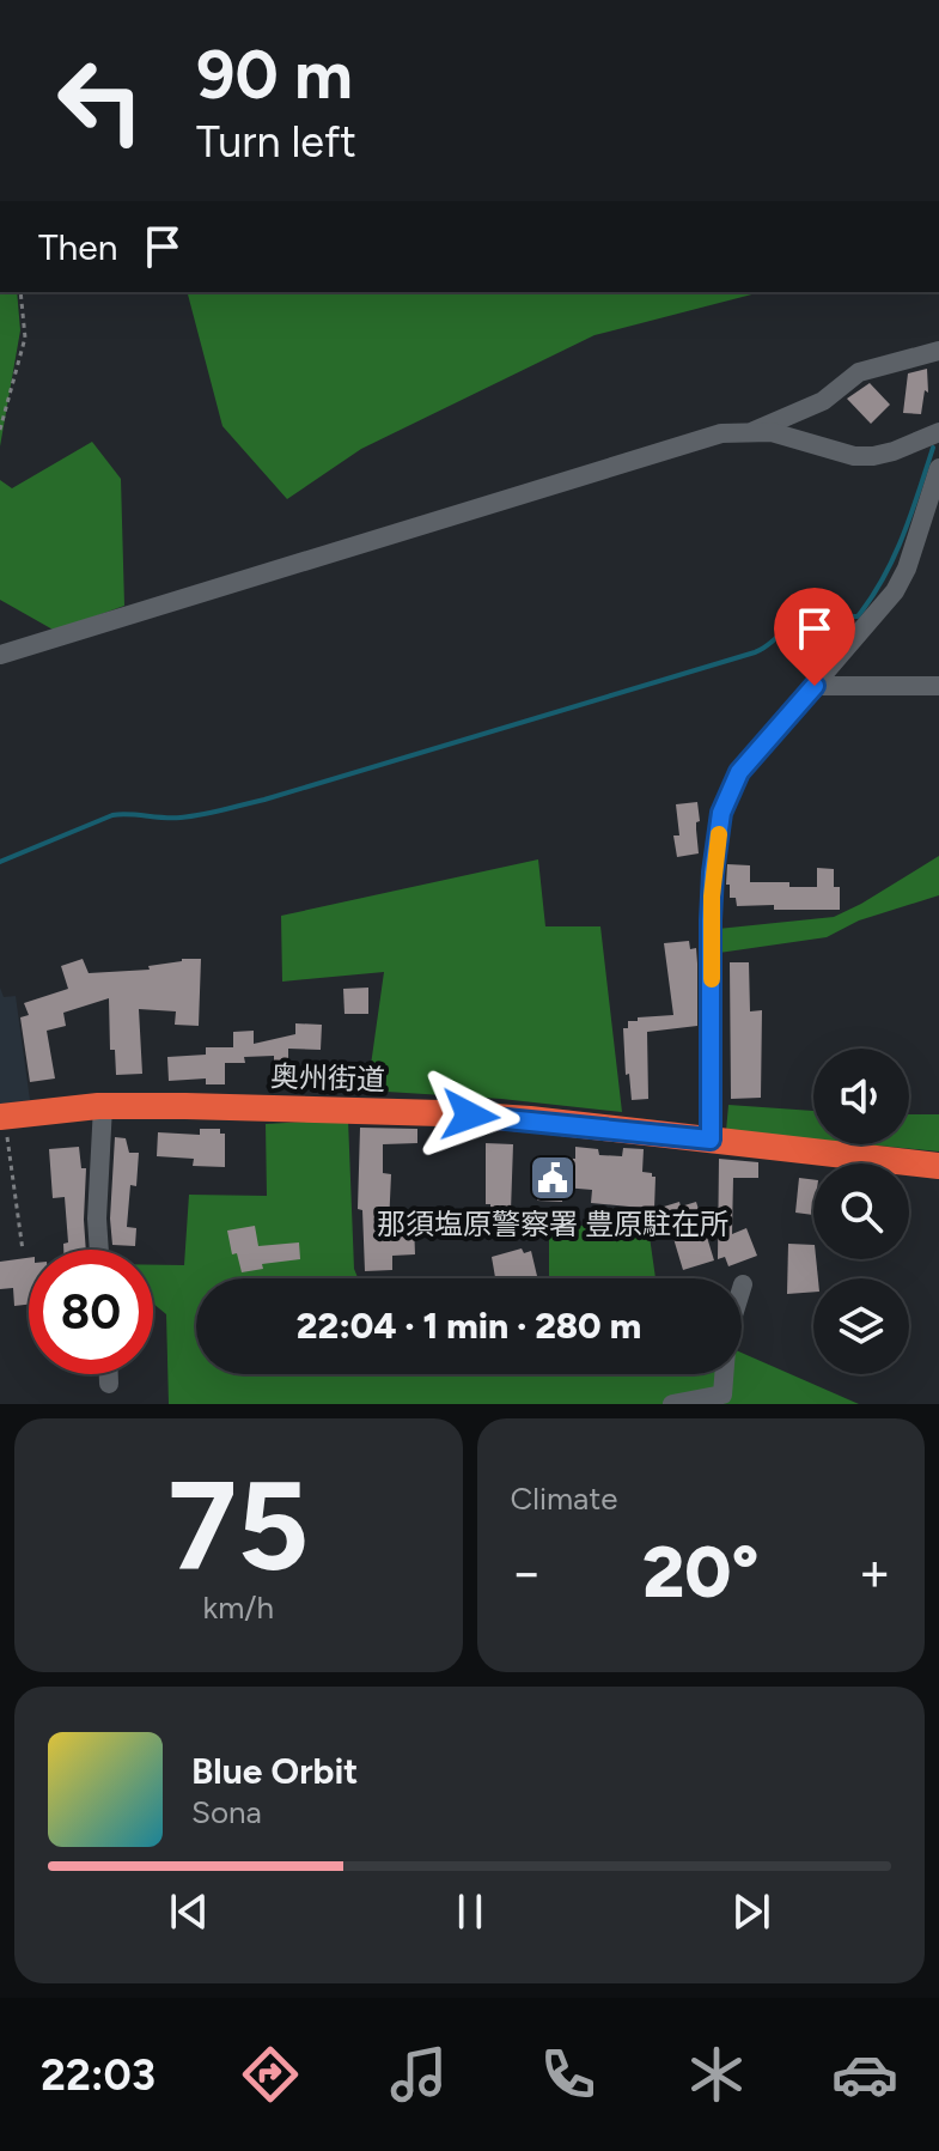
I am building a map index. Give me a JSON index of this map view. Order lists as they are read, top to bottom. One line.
{"streets":{"highway":["奥州街道"]},"places":{"public building":["那須塩原警察署 豊原駐在所"]},"page":{"turn":["90 m","Turn left"],"then":"Then","limit":"80","trip":"22:04 · 1 min · 280 m","tile":[["75","km/h"],"Climate"],"heat":["−","20°","+"],"song":["Blue Orbit","Sona"],"tabs":"22:03"}}
